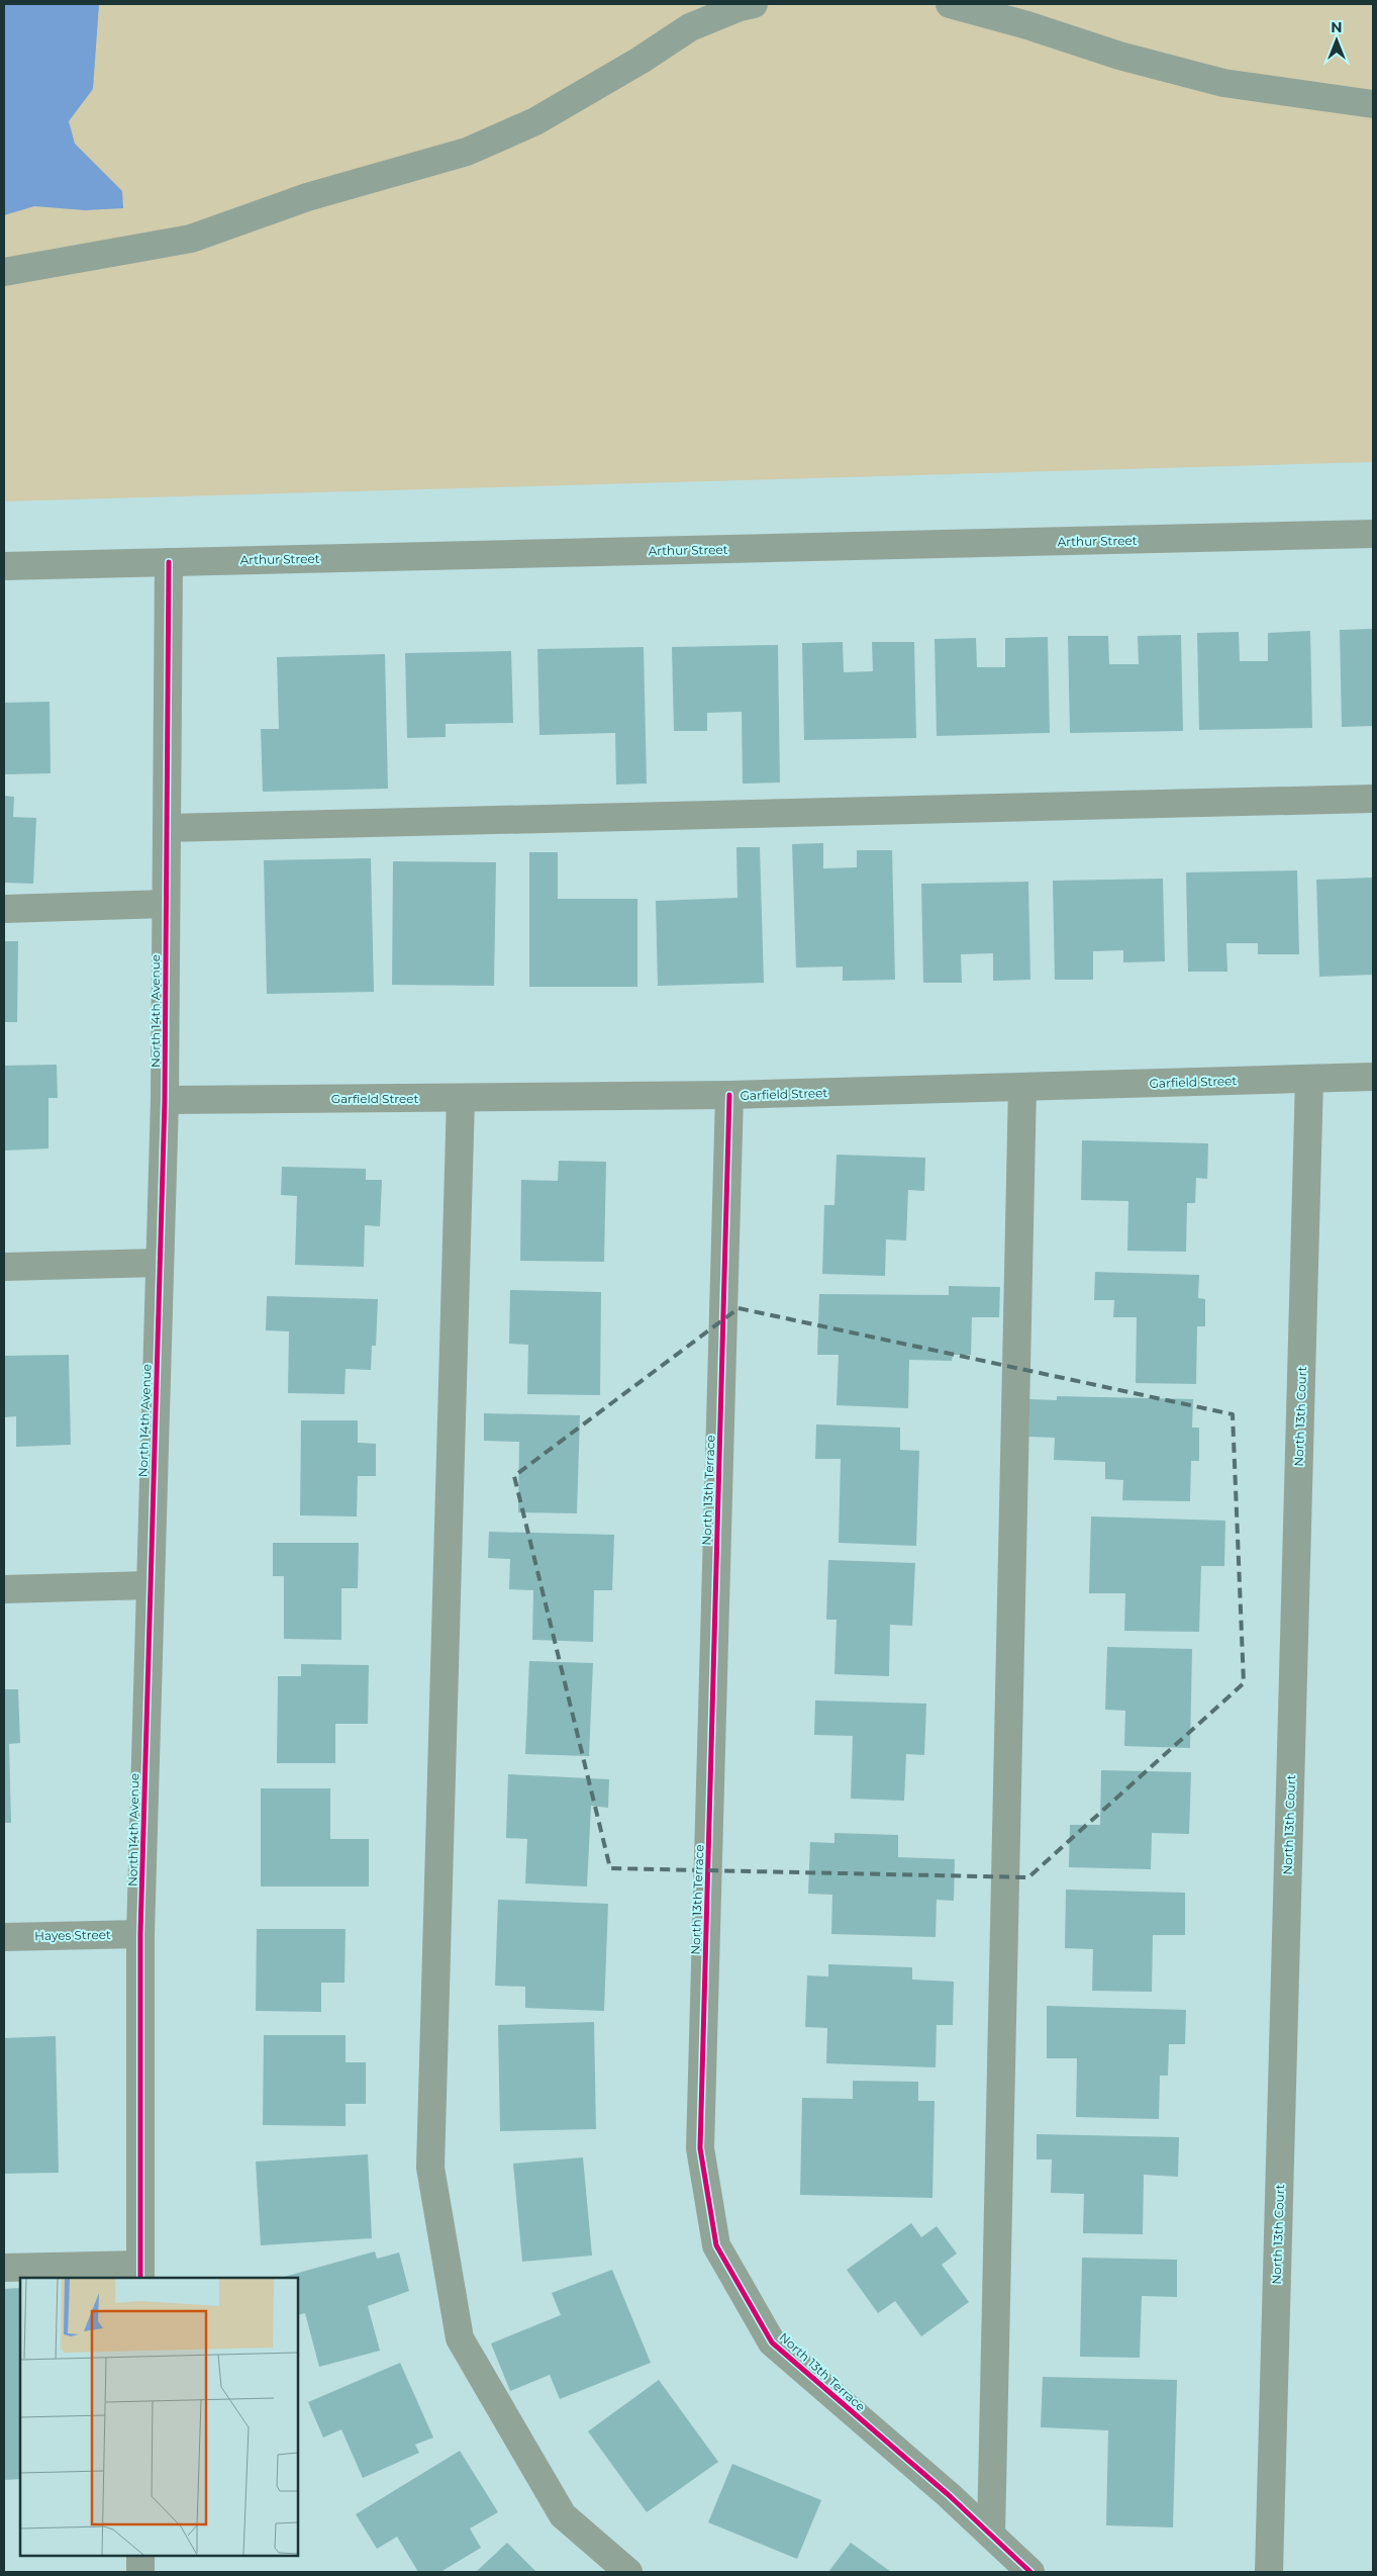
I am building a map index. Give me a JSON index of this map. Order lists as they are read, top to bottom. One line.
{"streets":{"street":["Arthur Street","North 14th Avenue","Garfield Street","North 13th Court","North 13th Terrace","Hayes Street"]},"crossings":[["Arthur Street","North 14th Avenue"],["North 14th Avenue","Garfield Street"],["North 14th Avenue","Hayes Street"],["Garfield Street","North 13th Court"],["Garfield Street","North 13th Terrace"]],"north":"top"}
